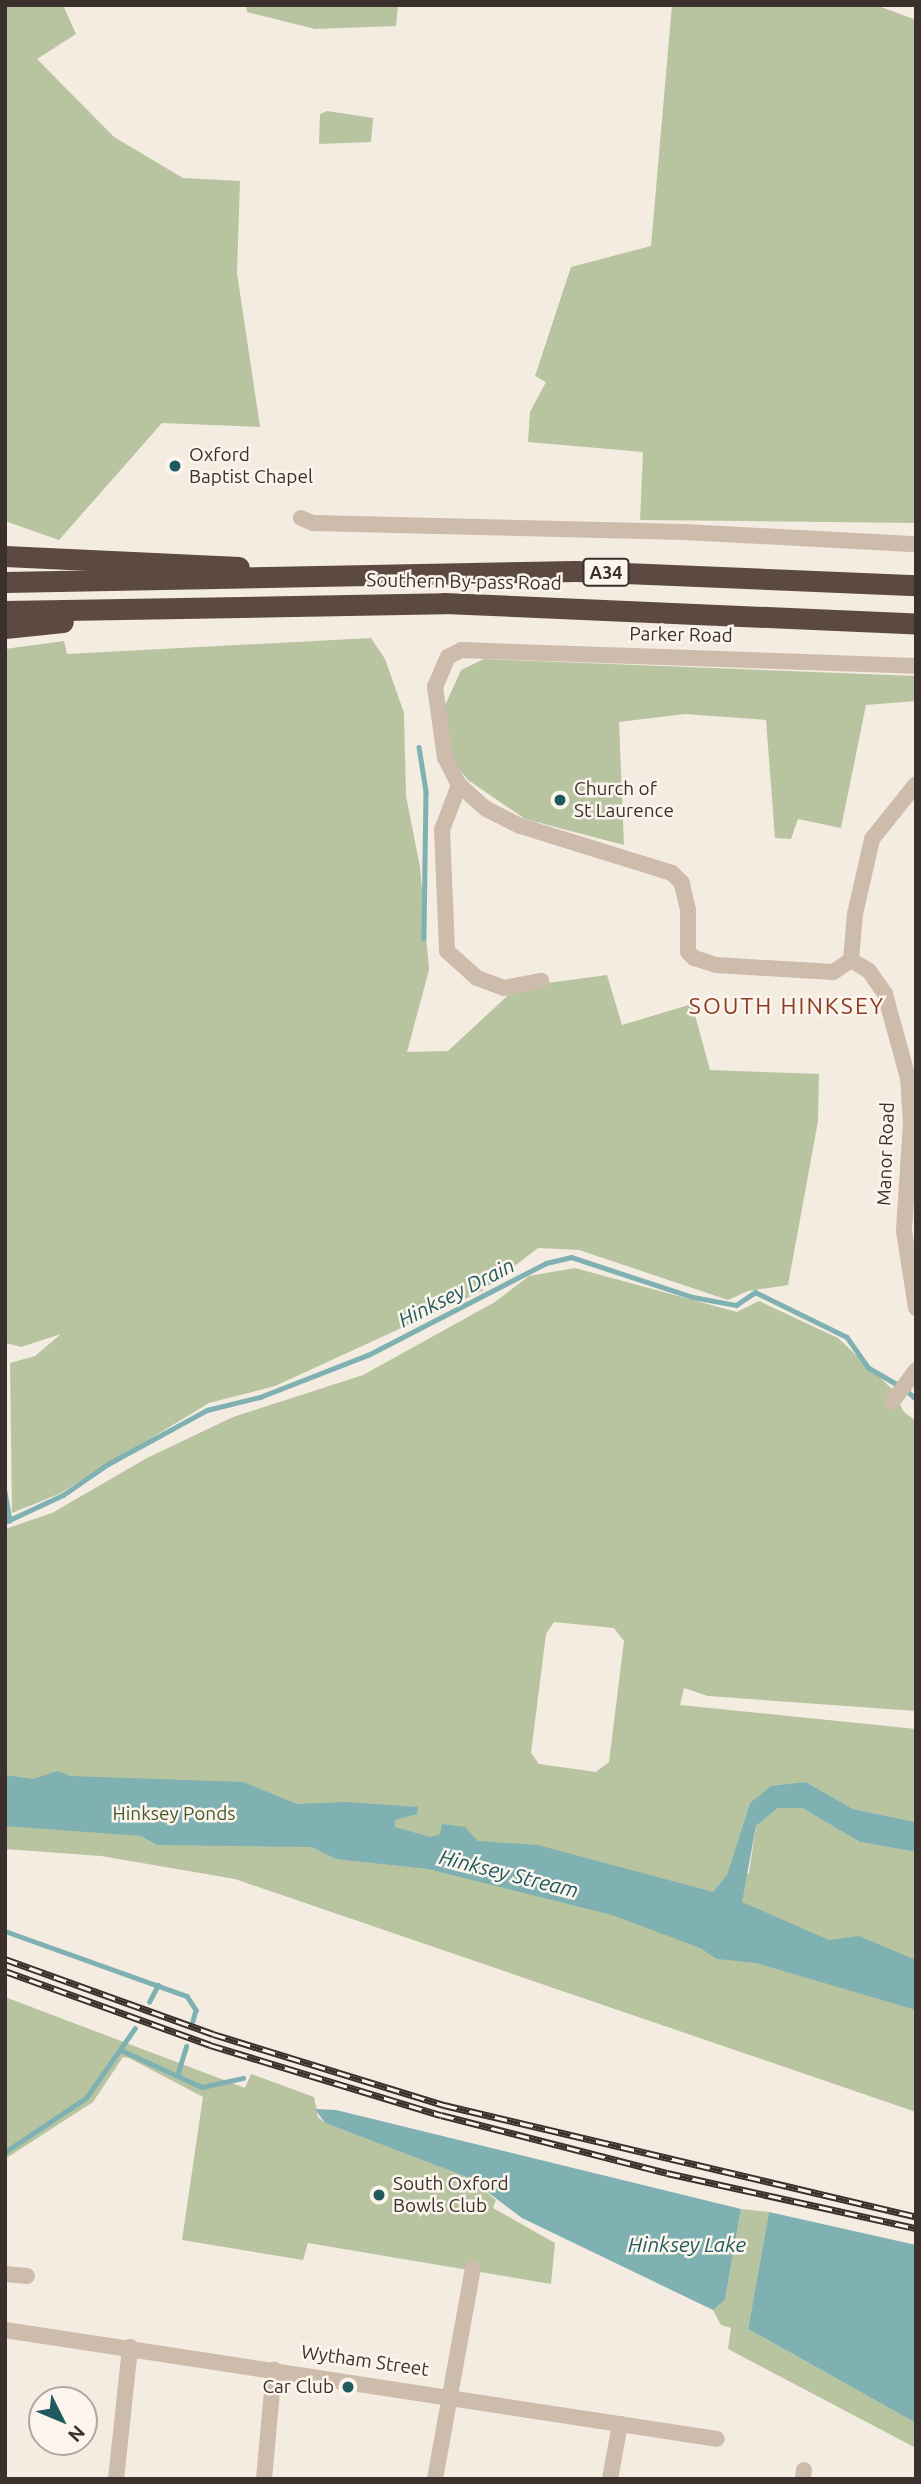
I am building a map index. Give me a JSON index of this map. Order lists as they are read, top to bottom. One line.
{"streets":{"highway":["A34","Southern By-pass Road"],"street":["Parker Road","Manor Road","Wytham Street"]},"crossings":[["A34","Southern By-pass Road"]],"districts":["SOUTH HINKSEY"],"water":["Hinksey Drain","Hinksey Stream","Hinksey Lake"],"parks":["Hinksey Ponds"],"places":["Oxford Baptist Chapel","Church of St Laurence","South Oxford Bowls Club","Car Club"],"north":"bottom right"}
